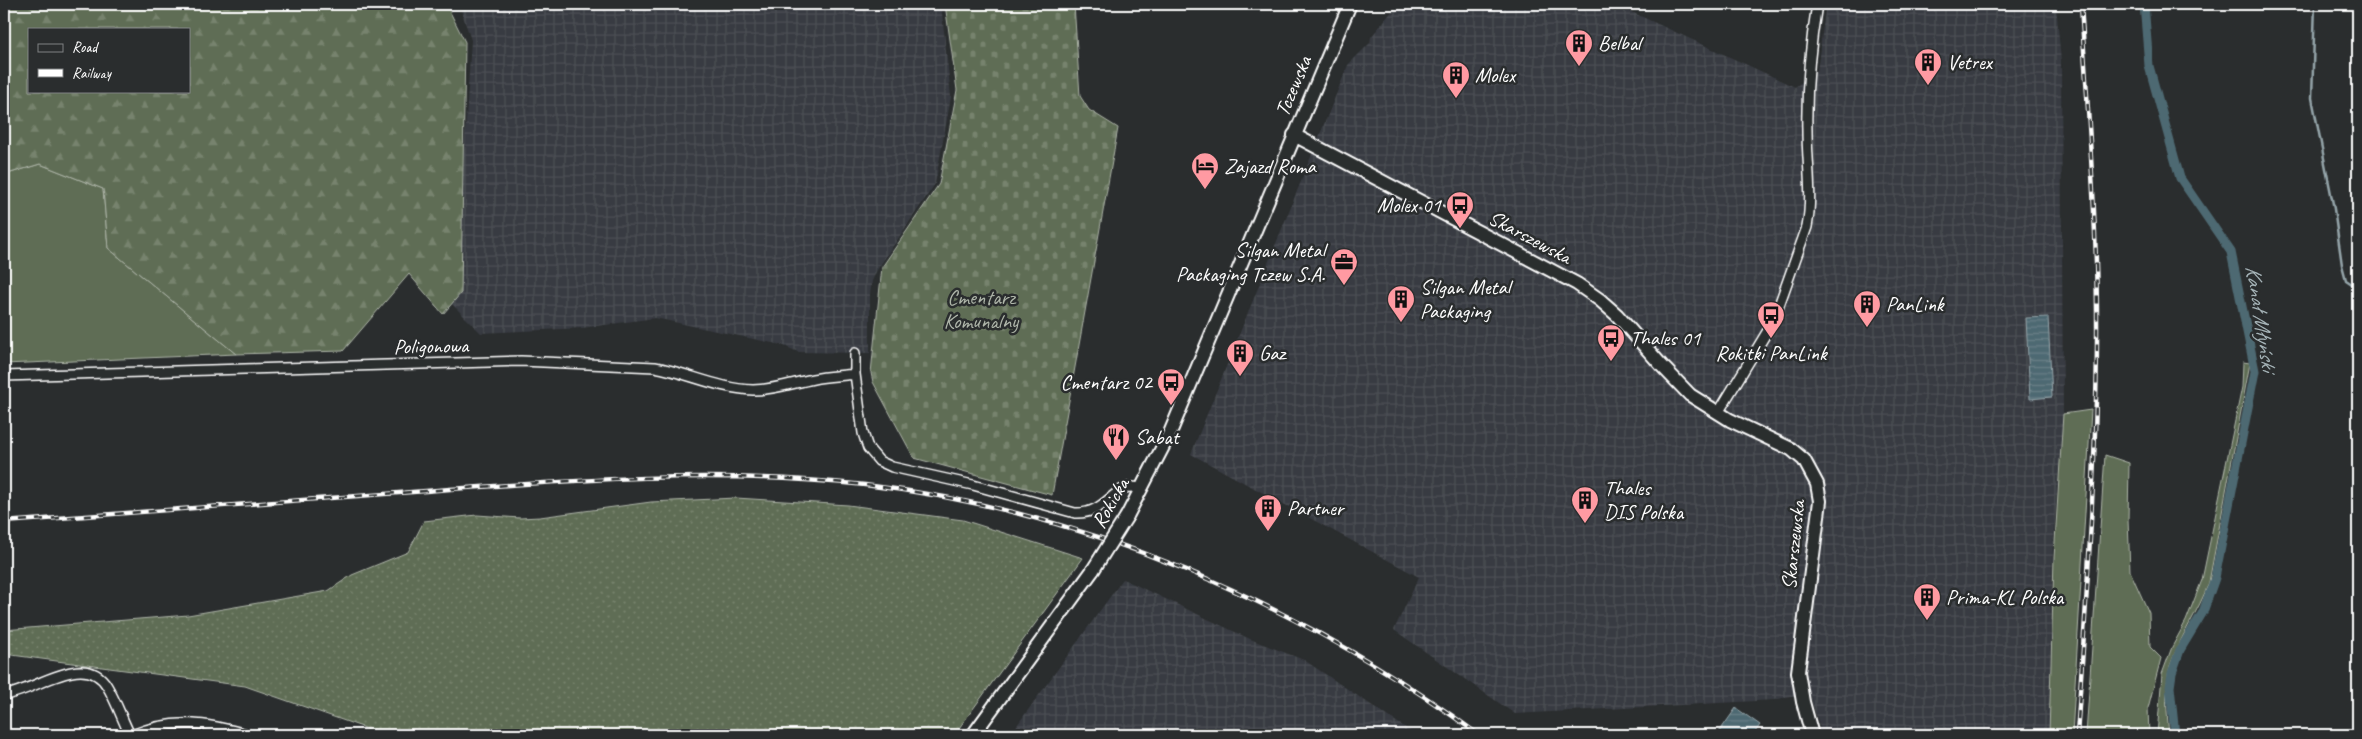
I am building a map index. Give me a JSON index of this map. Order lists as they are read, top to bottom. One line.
{"streets":{"street":["Tczewska","Skarszewska","Poligonowa","Rokicka"]},"crossings":[["Tczewska","Skarszewska"],["Tczewska","Rokicka"]],"water":["Kanał Młyński"],"parks":["Cmentarz Komunalny"],"places":{"building":["Belbal","Vetrex","Molex","Silgan Metal Packaging","PanLink","Gaz","Thales DIS Polska","Partner","Prima-KL Polska"],"hotel":["Zajazd Roma"],"bus stop":["Molex 01","Rokitki PanLink","Thales 01","Cmentarz 02"],"office":["Silgan Metal Packaging Tczew S.A."],"restaurant":["Sabat"]},"legend":["Road","Railway"]}
